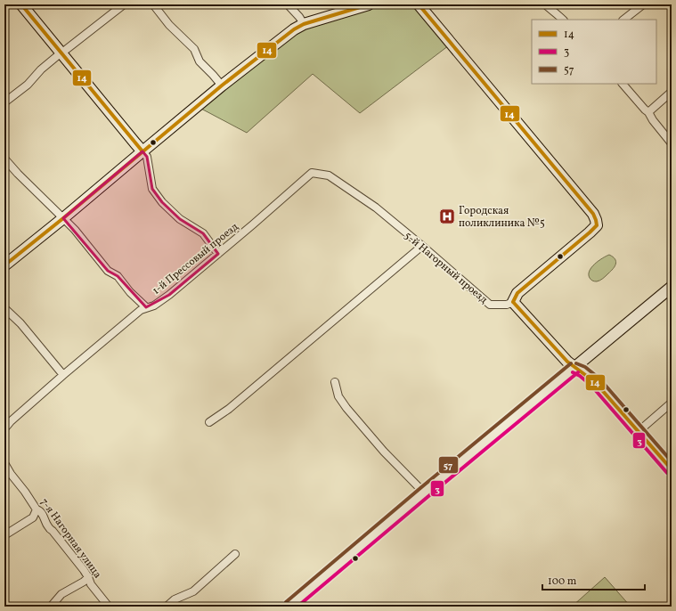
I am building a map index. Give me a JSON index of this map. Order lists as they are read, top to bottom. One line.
{"streets":{"street":["1-й Прессовый проезд","5-й Нагорный проезд","7-я Нагорная улица"]},"crossings":[["1-й Прессовый проезд","5-й Нагорный проезд"]],"places":{"hospital":["Городская поликлиника №5"]},"lines":["transit line 14","transit line 57","transit line 3"],"legend":["14","3","57"],"scale_bar":"100 m"}
